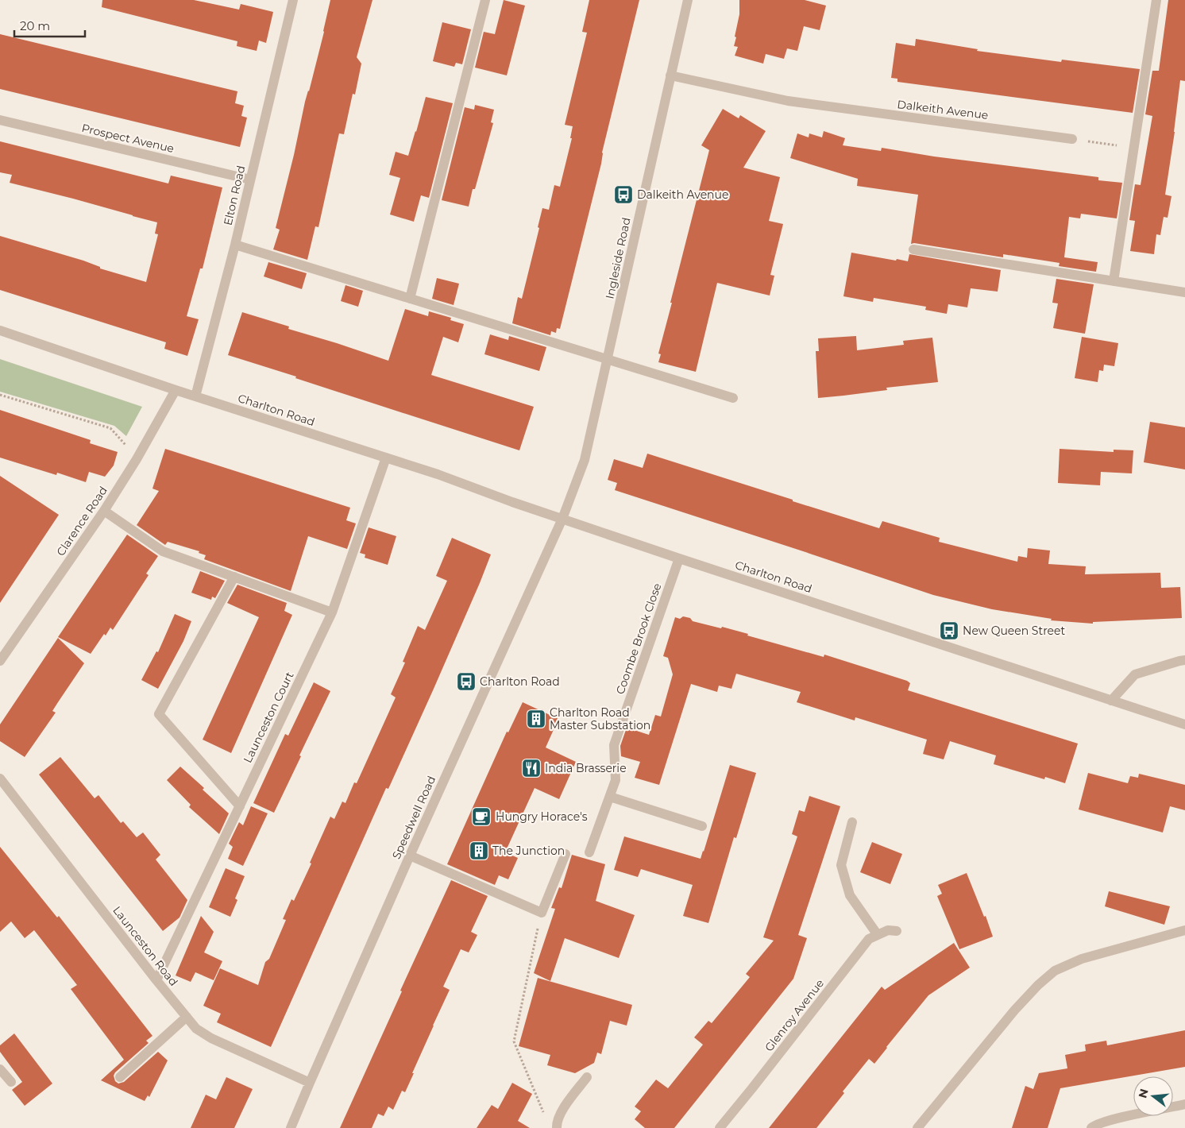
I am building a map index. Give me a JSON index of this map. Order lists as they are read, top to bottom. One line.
{"streets":{"street":["Dalkeith Avenue","Prospect Avenue","Elton Road","Ingleside Road","Charlton Road","Clarence Road","Coombe Brook Close","Launceston Court","Speedwell Road","Launceston Road","Glenroy Avenue"]},"crossings":[["Dalkeith Avenue","Ingleside Road"],["Prospect Avenue","Elton Road"],["Elton Road","Charlton Road"],["Ingleside Road","Charlton Road"],["Ingleside Road","Speedwell Road"],["Charlton Road","Clarence Road"],["Charlton Road","Coombe Brook Close"],["Charlton Road","Launceston Court"],["Charlton Road","Speedwell Road"],["Launceston Court","Launceston Road"],["Speedwell Road","Launceston Road"]],"places":{"bus stop":["Dalkeith Avenue","New Queen Street","Charlton Road"],"building":["Charlton Road Master Substation","The Junction"],"restaurant":["India Brasserie"],"cafe":["Hungry Horace's"]},"scale_bar":"20 m","north":"left"}
